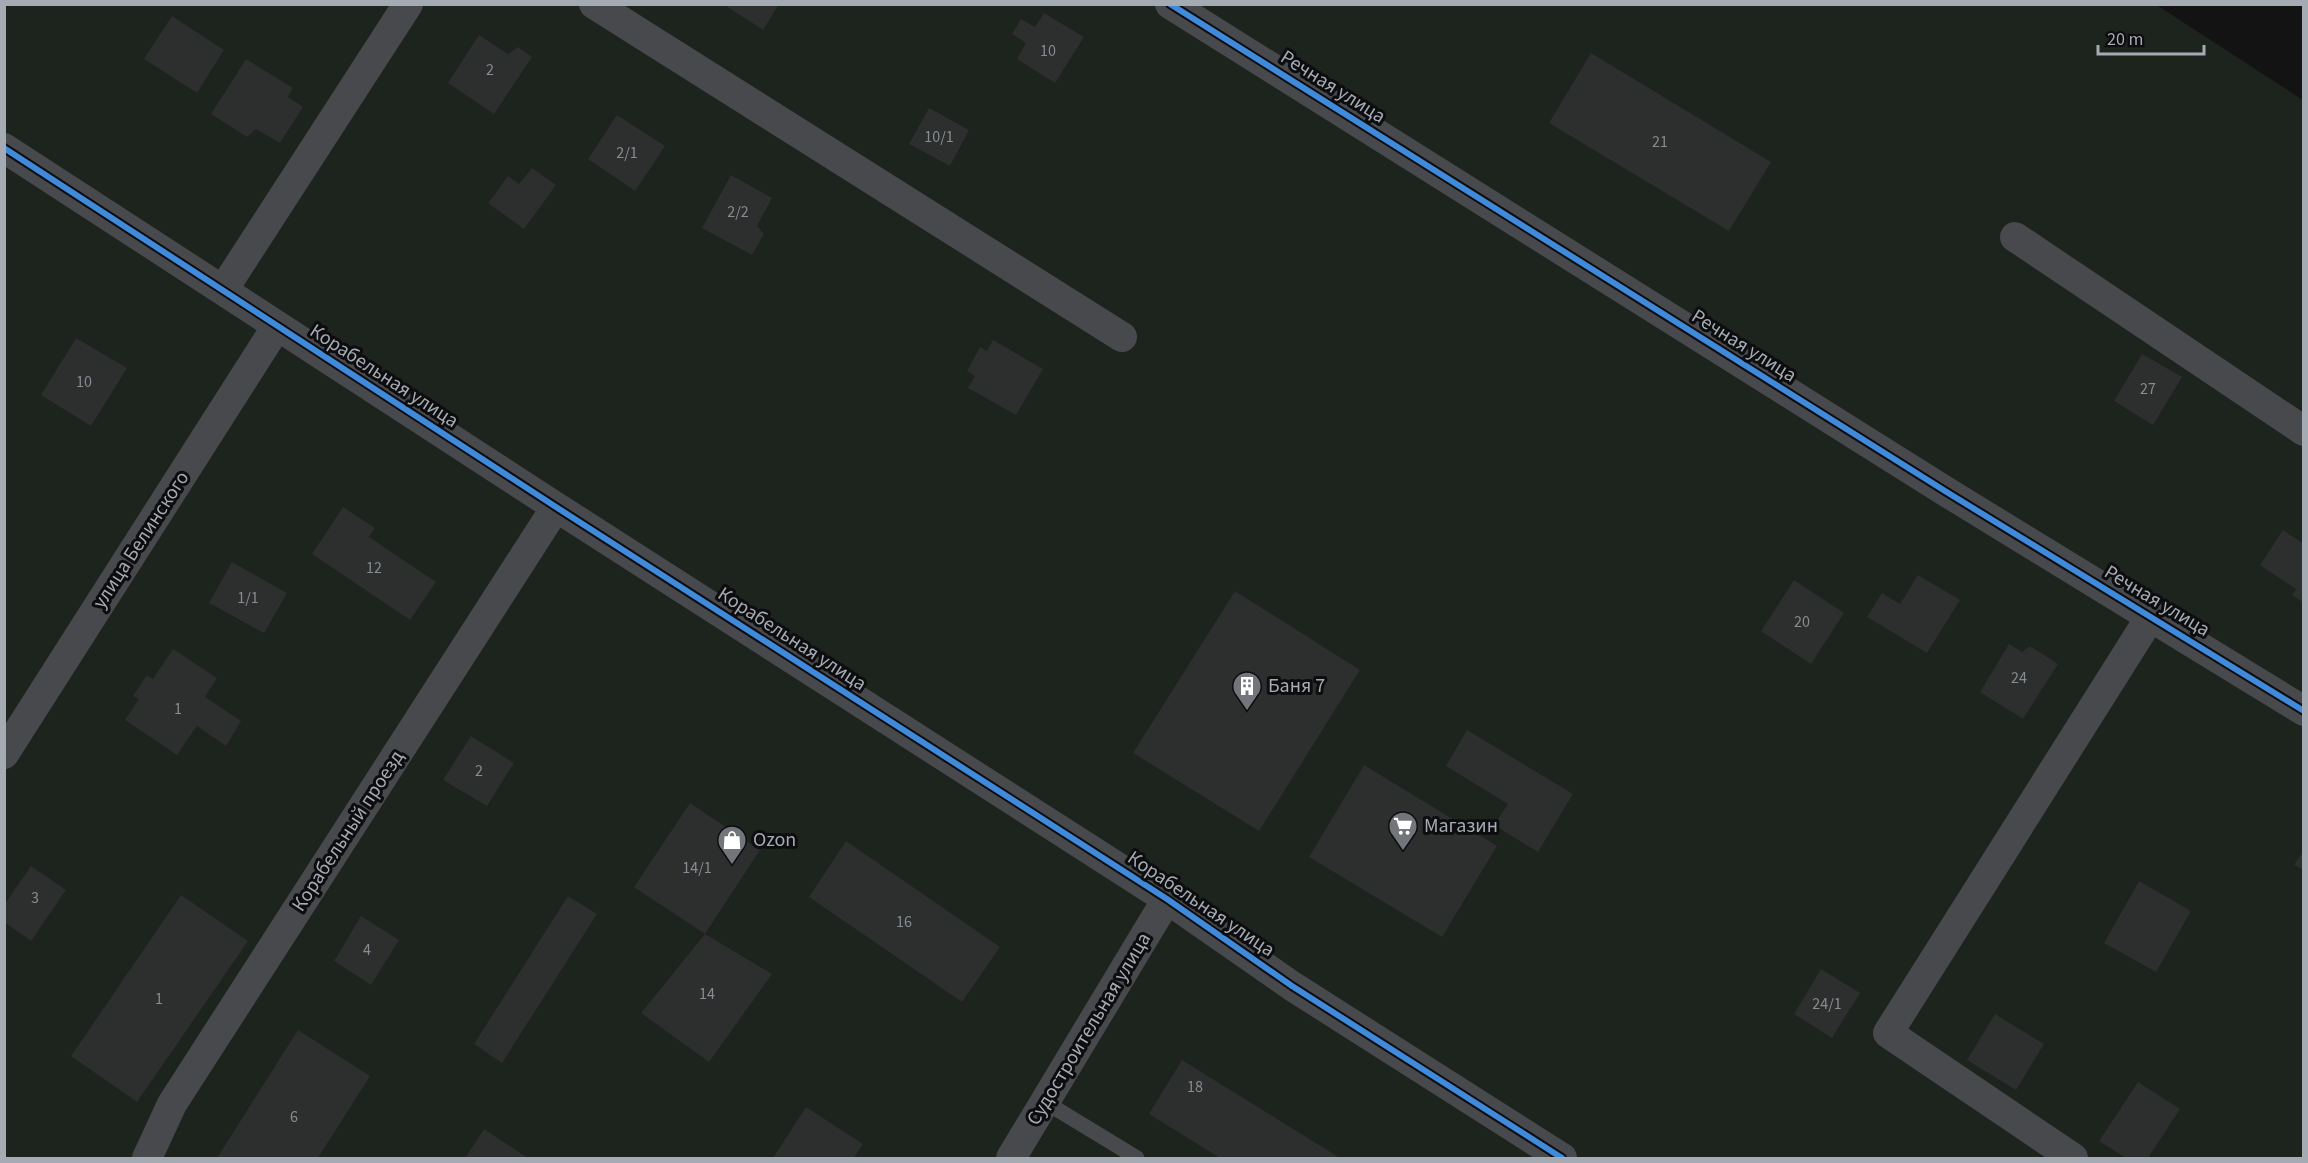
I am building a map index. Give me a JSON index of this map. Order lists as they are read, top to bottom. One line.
{"streets":{"street":["Речная улица","Корабельная улица","улица Белинского","Корабельный проезд","Судостроительная улица"]},"crossings":[["Корабельная улица","улица Белинского"],["Корабельная улица","Корабельный проезд"],["Корабельная улица","Судостроительная улица"]],"places":{"building":["Баня 7"],"supermarket":["Магазин"],"shop":["Ozon"]},"house_numbers":["10","2","10/1","21","2/1","2/2","10","27","12","1/1","20","24","1","2","14/1","3","16","4","14","1","24/1","18","6"],"scale_bar":"20 m"}
